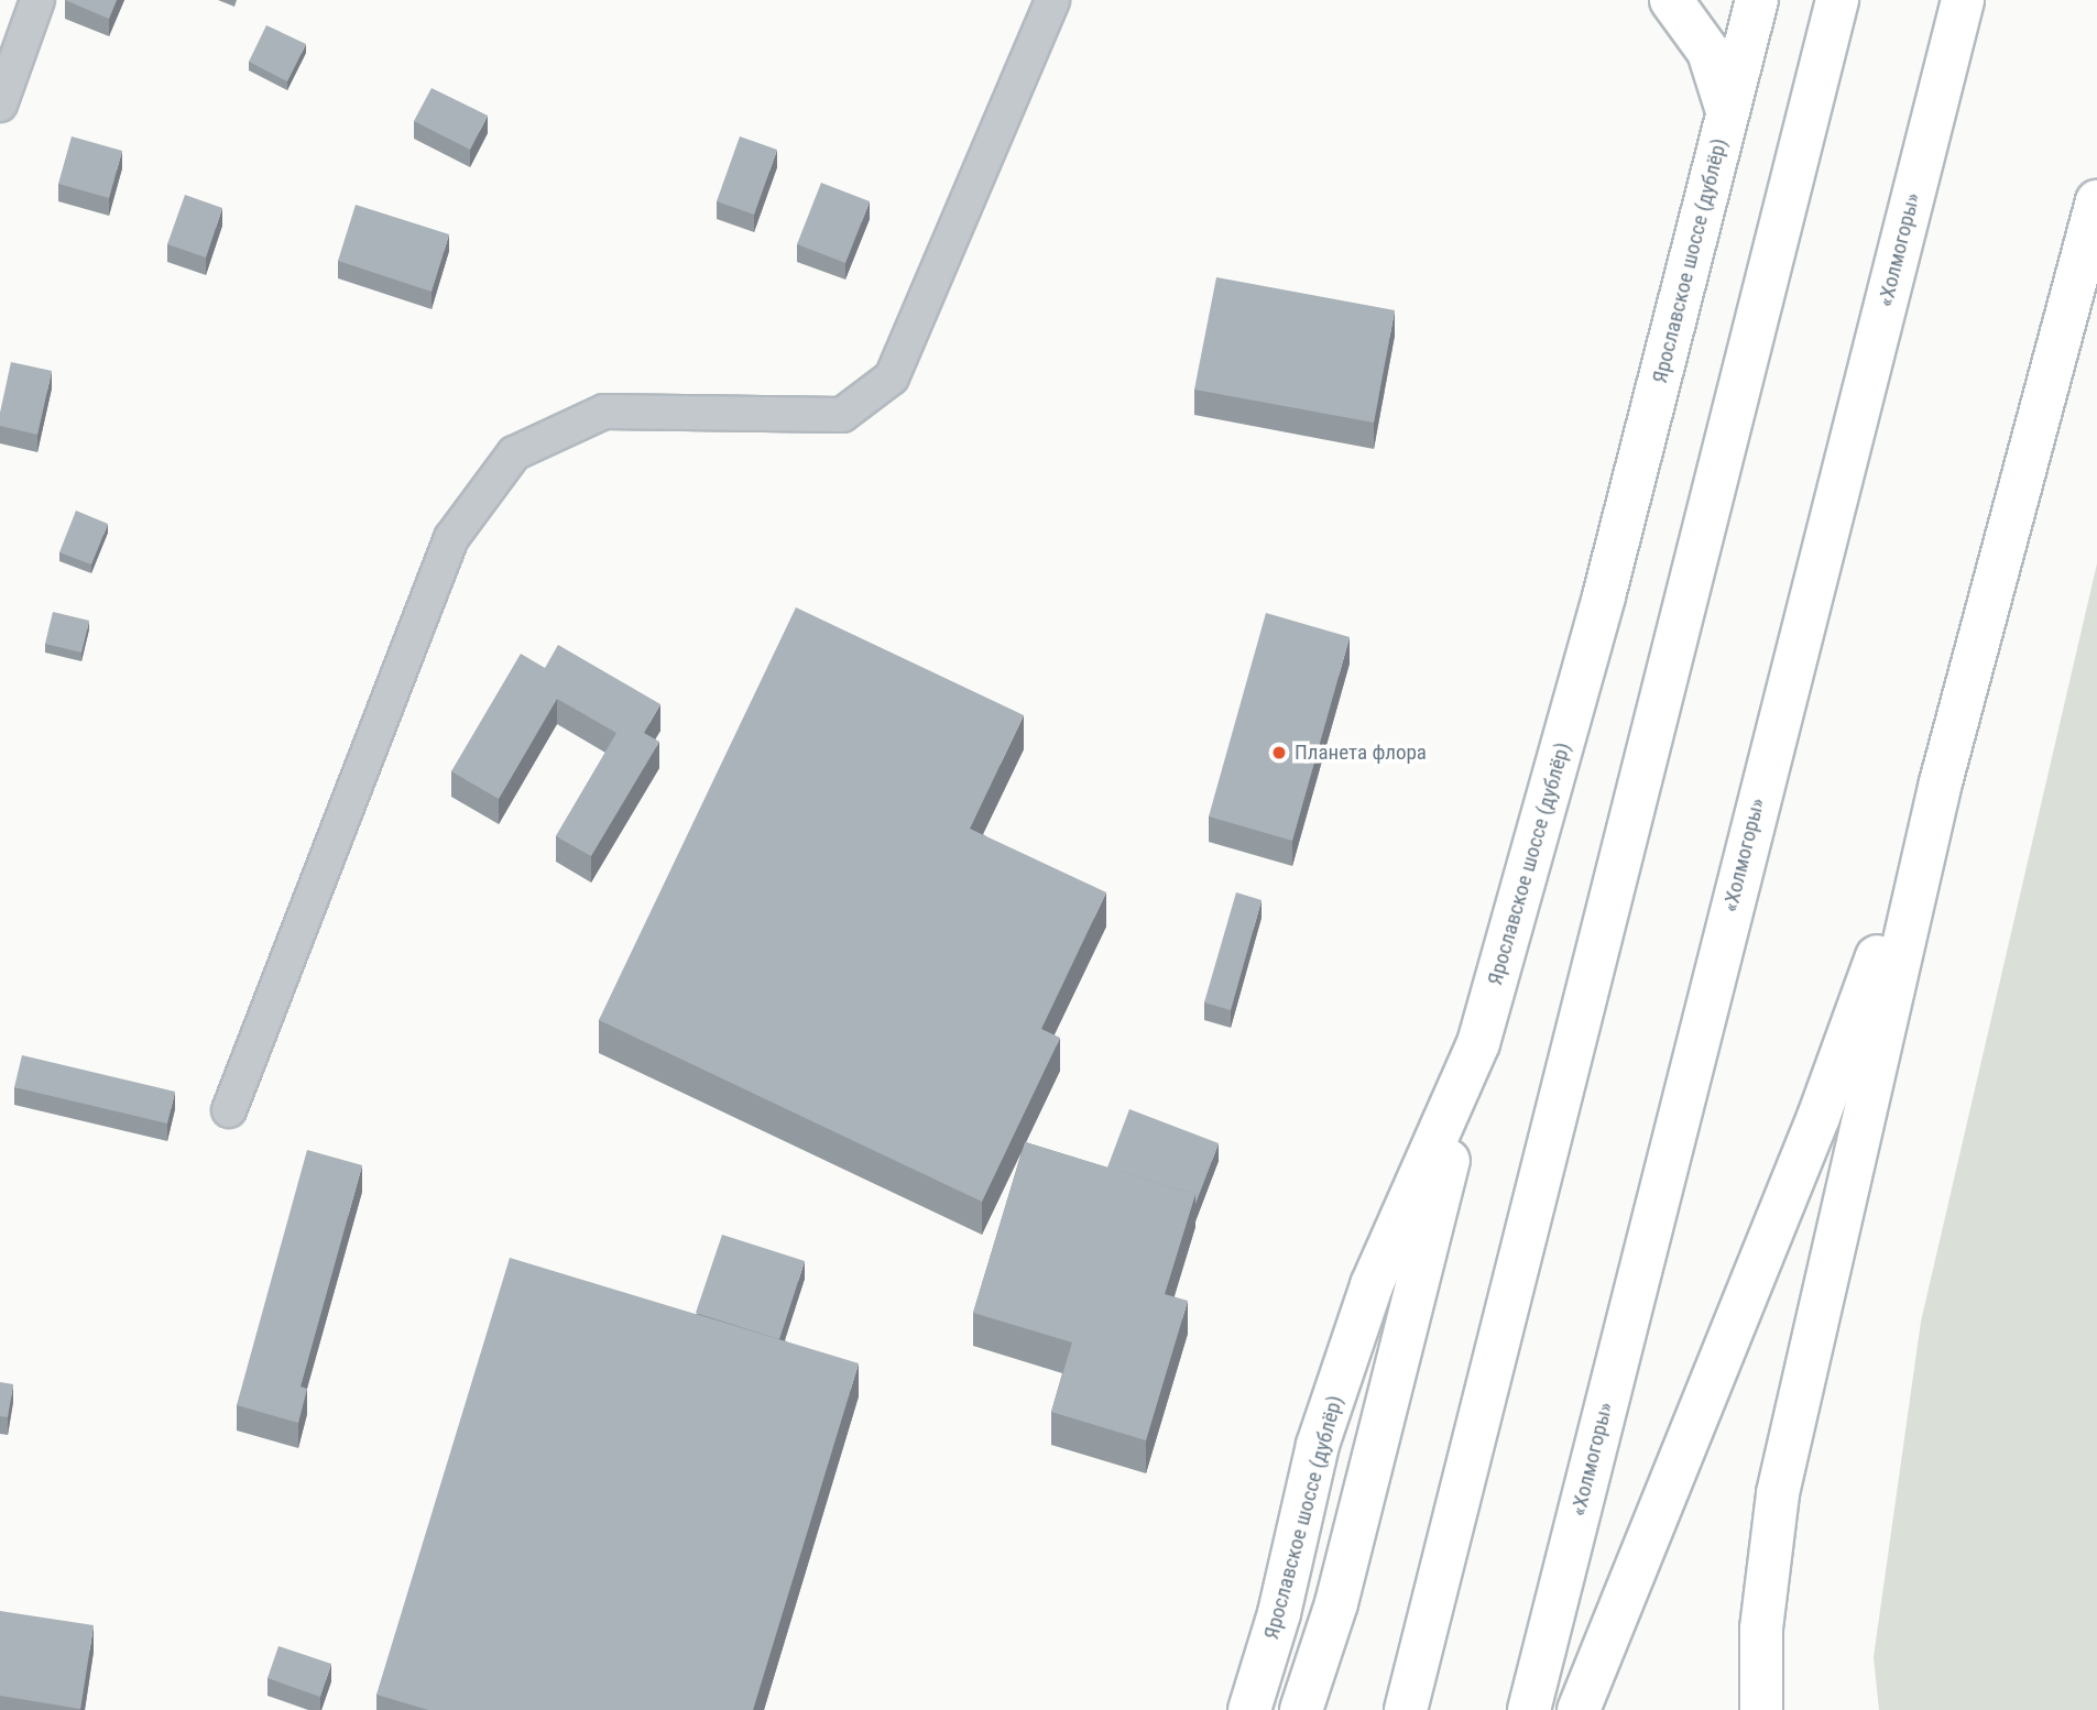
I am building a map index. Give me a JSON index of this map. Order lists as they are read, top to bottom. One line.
{"streets":{"main road":["«Холмогоры»","Ярославское шоссе (дублёр)"]},"places":["Планета флора"]}
